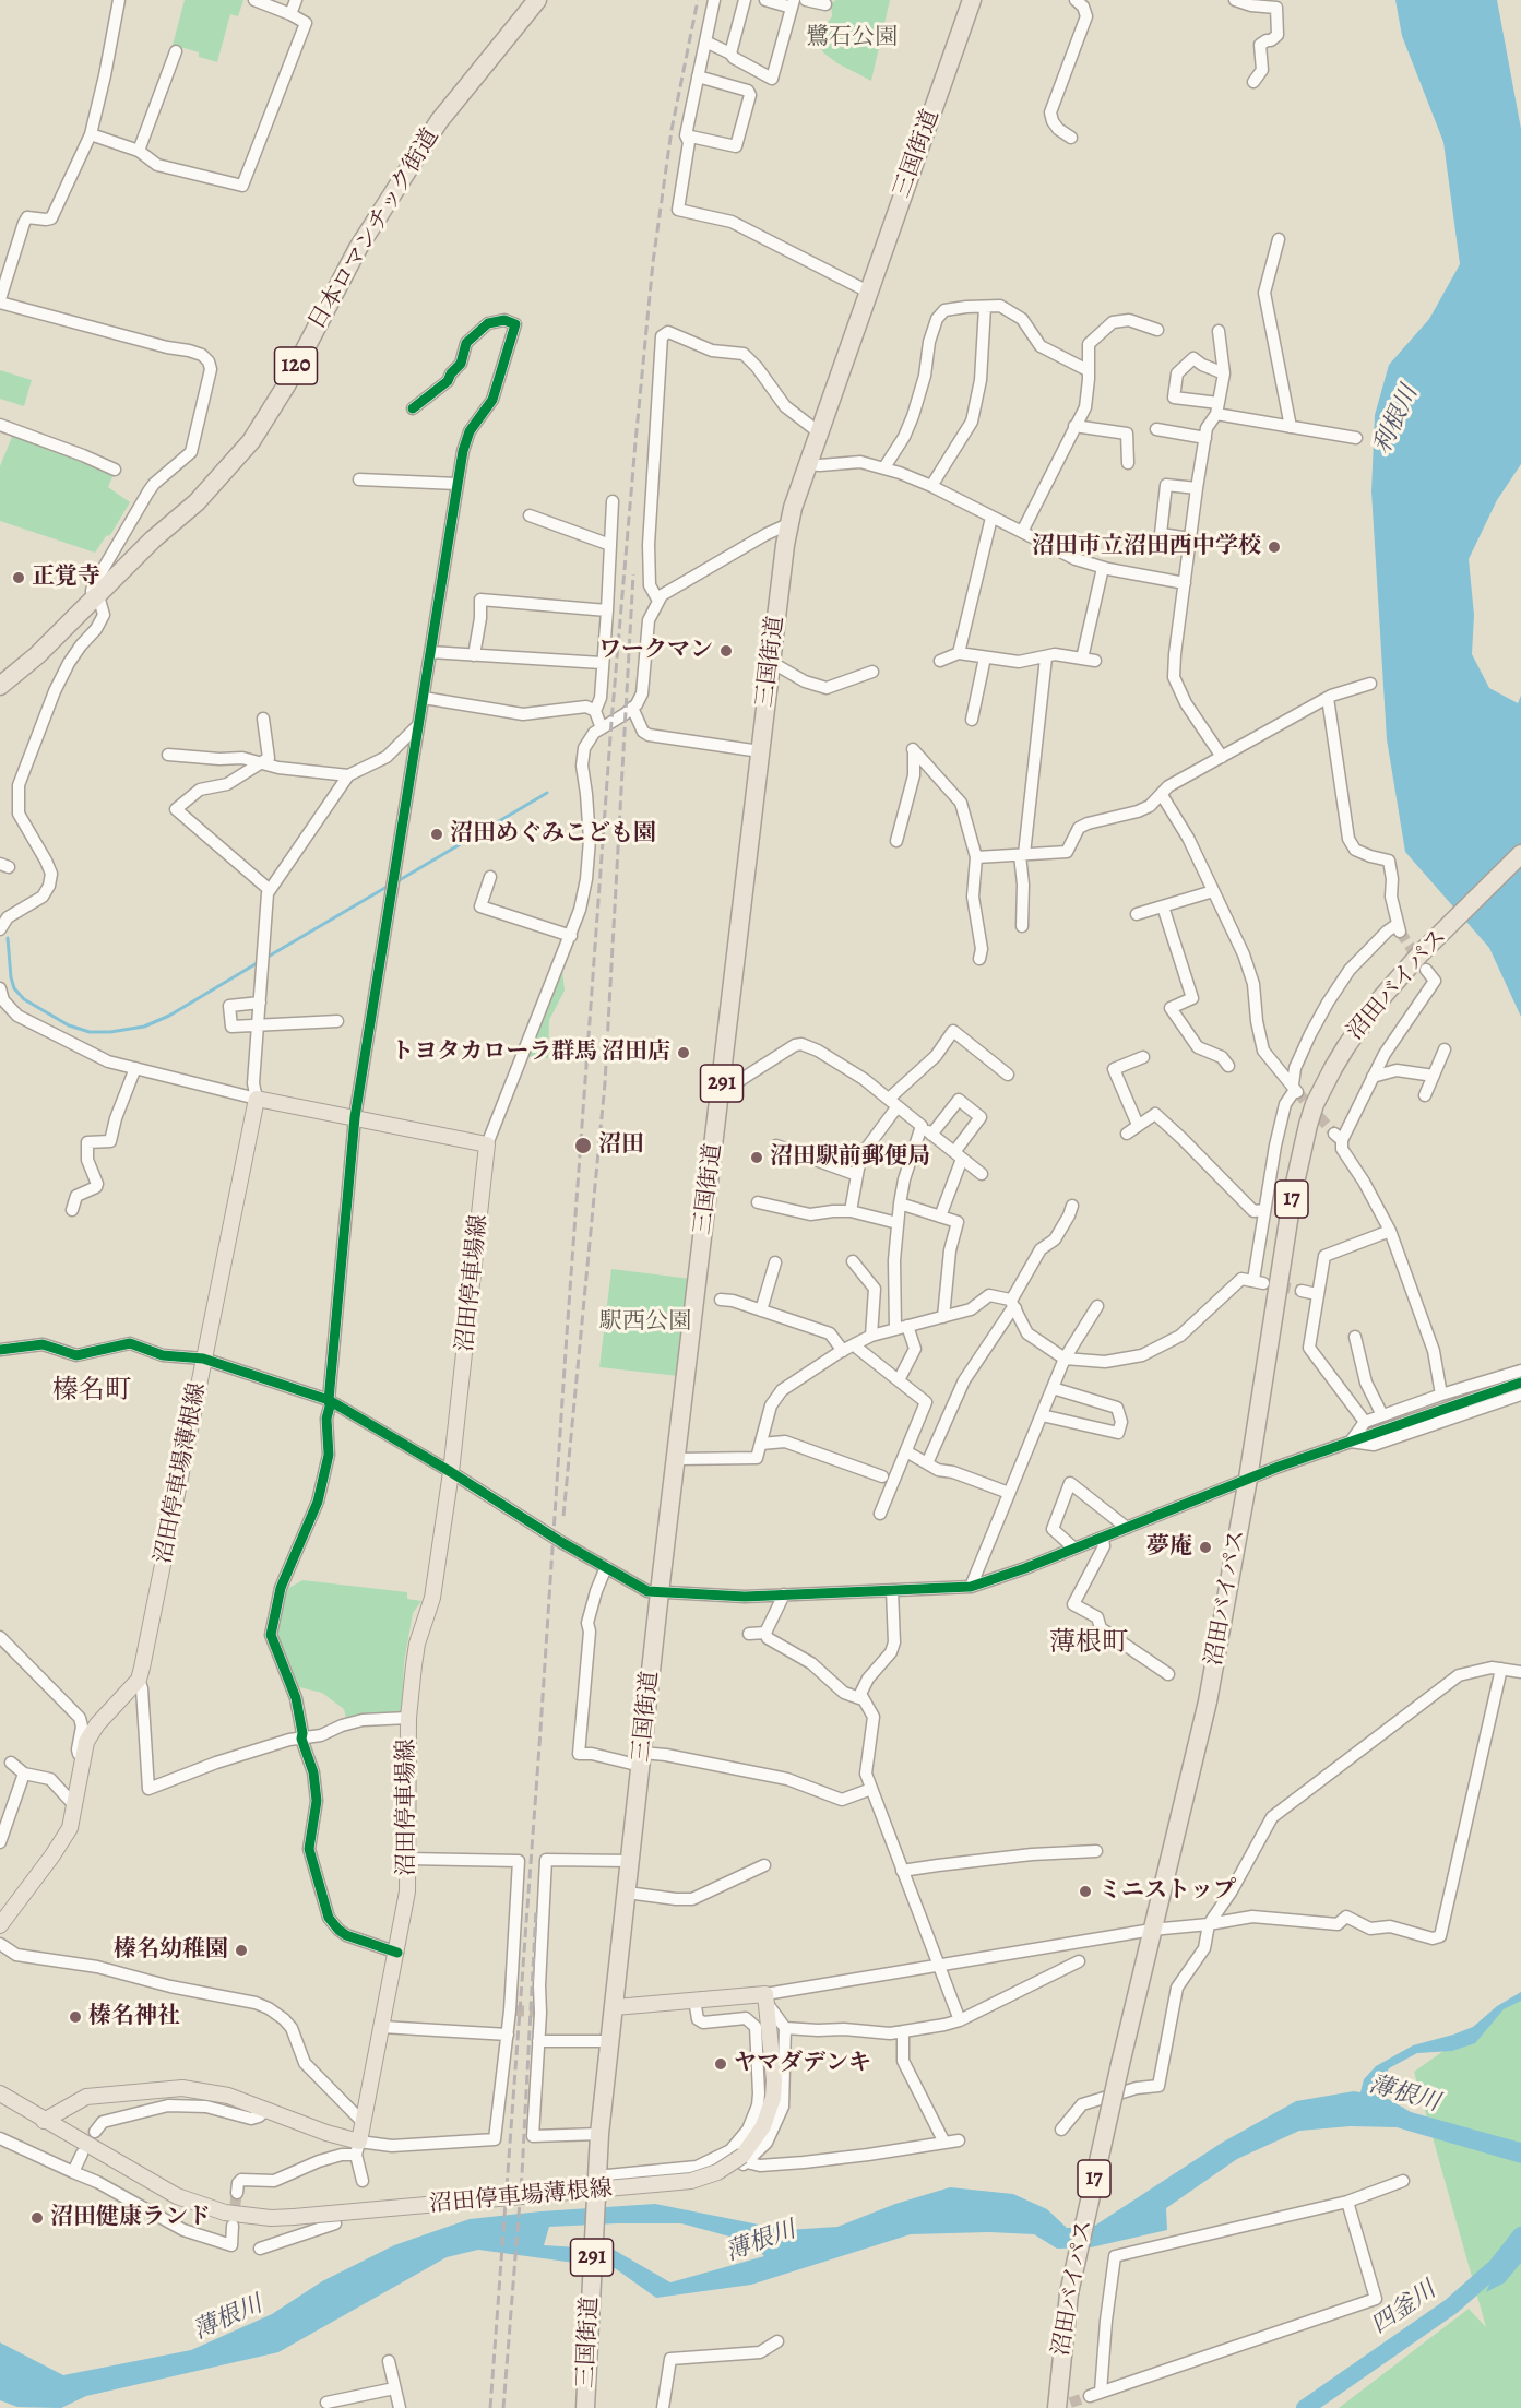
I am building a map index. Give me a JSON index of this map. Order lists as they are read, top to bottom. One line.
{"streets":{"highway":["三国街道","日本ロマンチック街道","120","沼田バイパス","291","17"],"main road":["沼田停車場線","沼田停車場薄根線"]},"districts":["榛名町","薄根町"],"water":["利根川","薄根川","四釜川"],"parks":["鷺石公園","駅西公園"],"places":["沼田市立沼田西中学校","正覚寺","ワークマン","沼田めぐみこども園","トヨタカローラ群馬 沼田店","沼田","沼田駅前郵便局","夢庵","ミニストップ","榛名幼稚園","榛名神社","ヤマダデンキ","沼田健康ランド"]}
